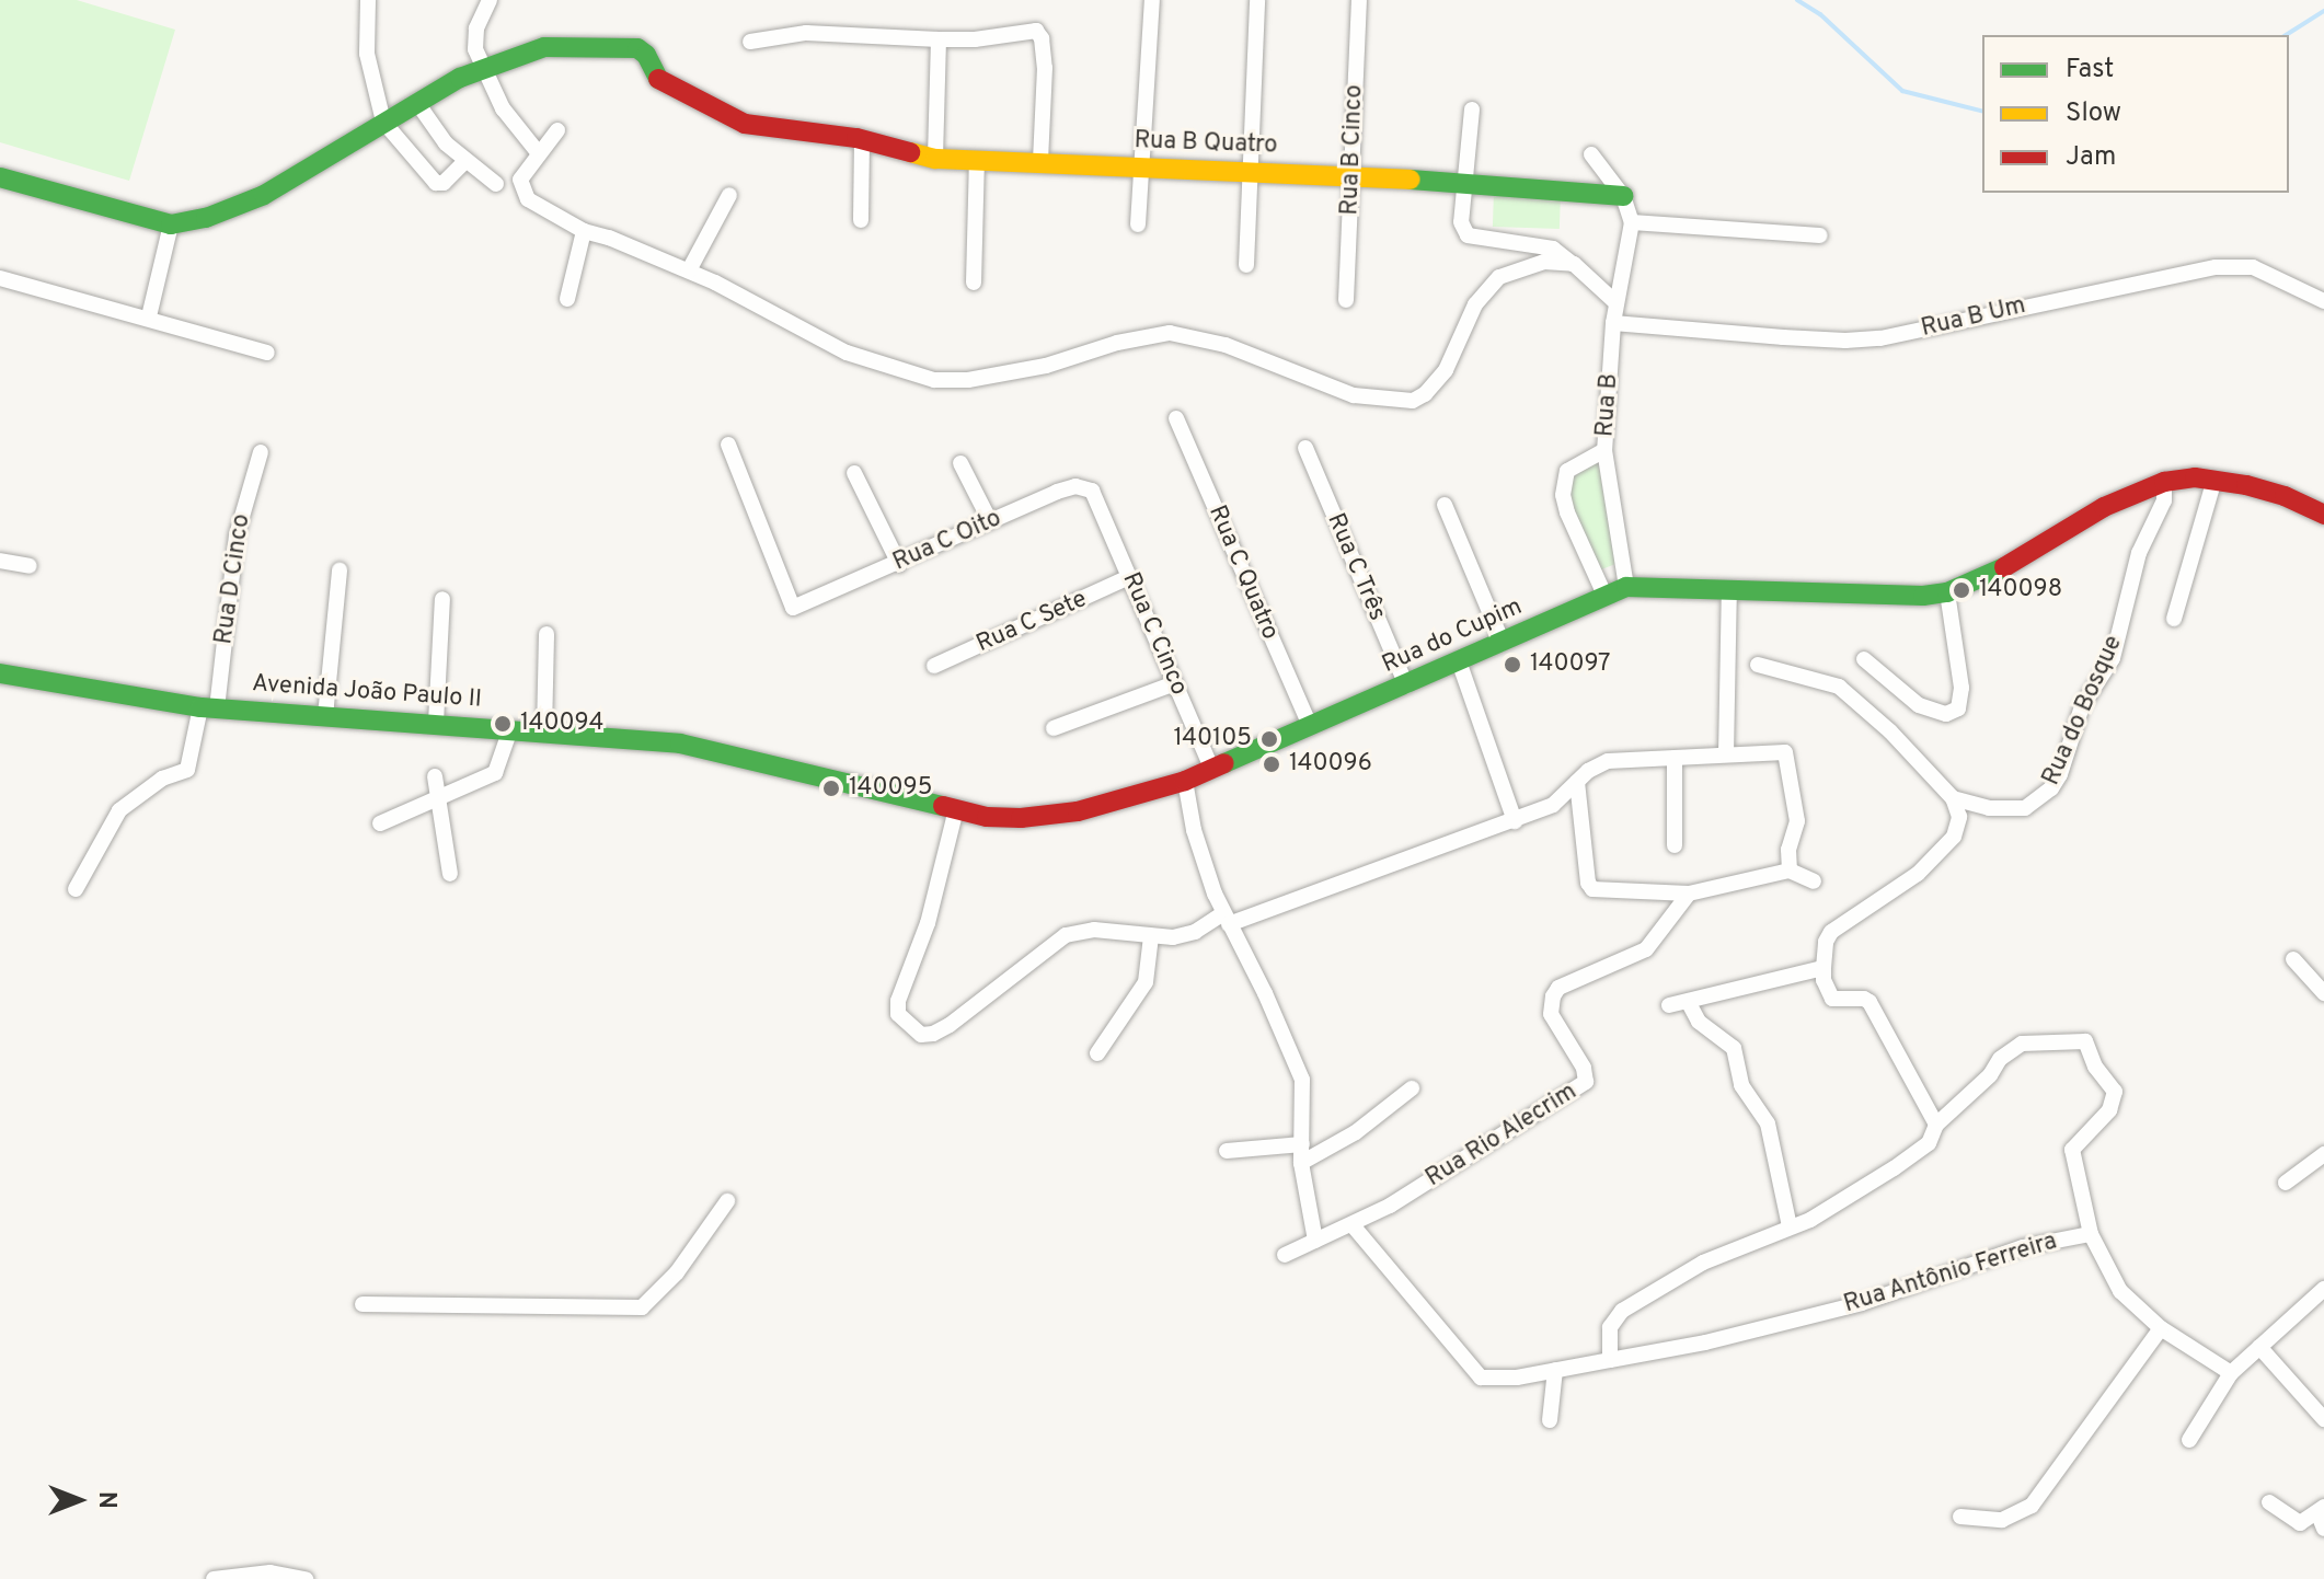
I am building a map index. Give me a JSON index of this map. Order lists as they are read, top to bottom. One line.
{"streets":{"main road":["Rua B Quatro","Rua do Cupim","Avenida João Paulo II"],"street":["Rua B Cinco","Rua B Um","Rua B","Rua C Oito","Rua C Três","Rua C Quatro","Rua D Cinco","Rua C Sete","Rua C Cinco","Rua do Bosque","Rua Rio Alecrim","Rua Antônio Ferreira"]},"crossings":[["Rua B Quatro","Rua B Cinco"],["Rua B Um","Rua B"],["Rua B","Rua do Cupim"],["Rua C Oito","Rua C Cinco"],["Rua C Três","Rua do Cupim"],["Rua C Quatro","Rua do Cupim"],["Rua D Cinco","Avenida João Paulo II"],["Rua C Sete","Rua C Cinco"],["Rua C Cinco","Rua do Cupim"],["Rua do Cupim","Avenida João Paulo II"],["Rua Rio Alecrim","Rua Antônio Ferreira"]],"places":["140098","140097","140094","140105","140096","140095"],"legend":["Fast","Slow","Jam"],"north":"right"}
